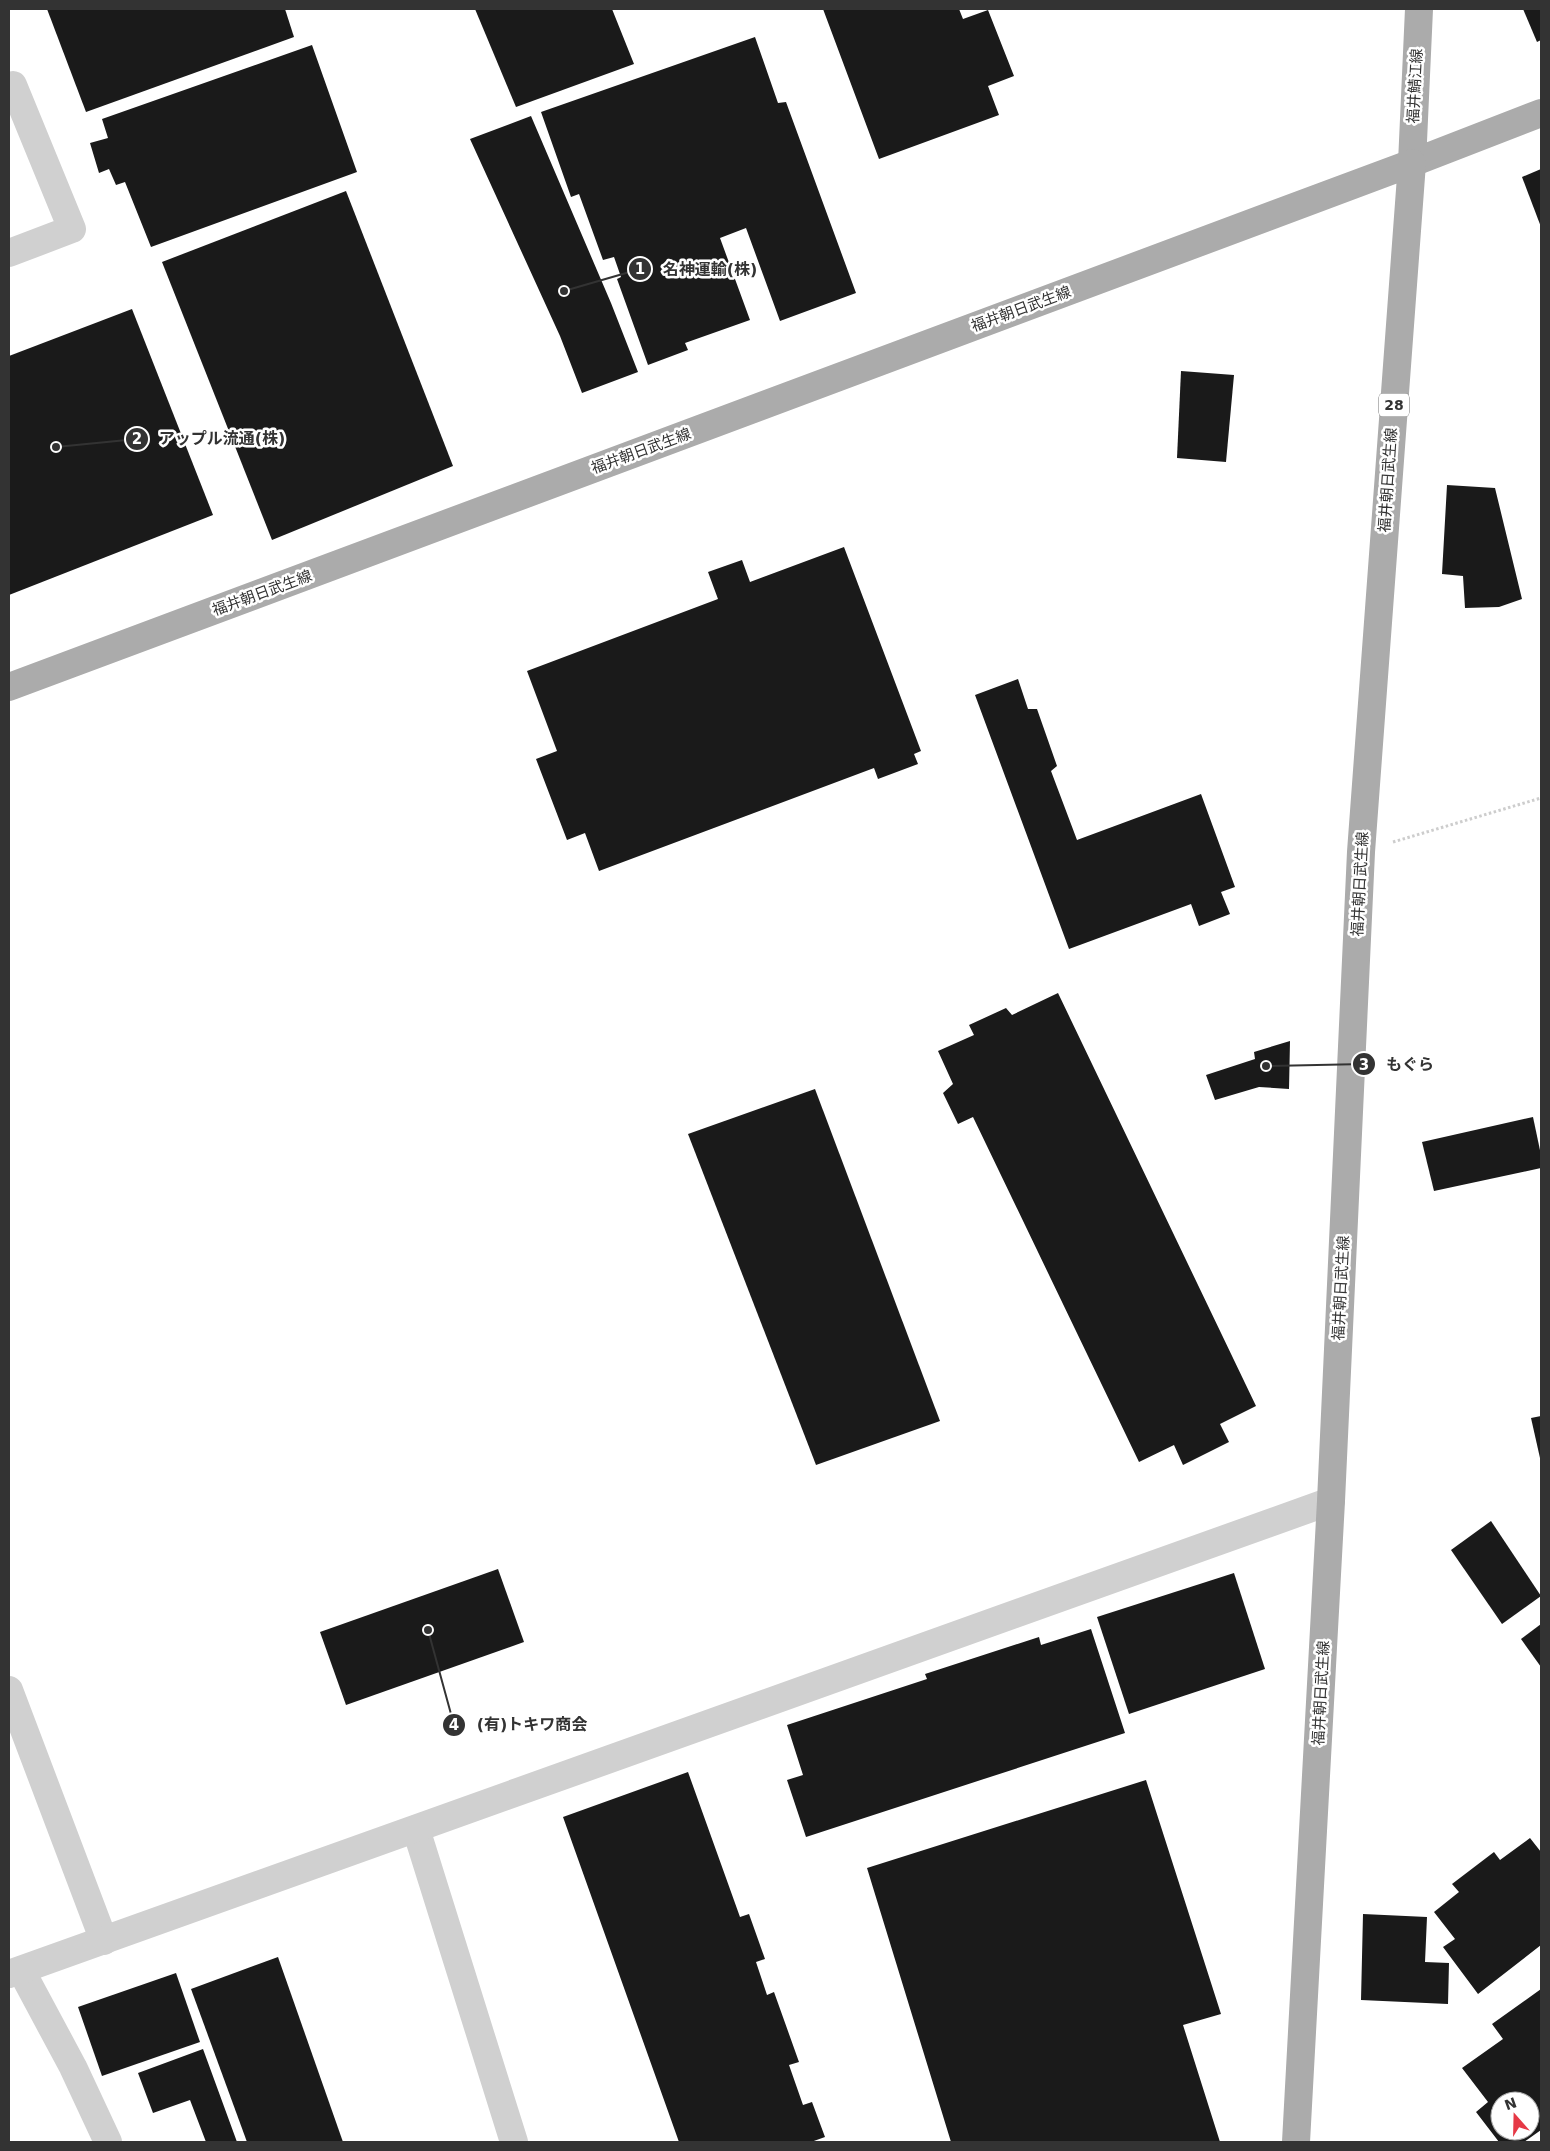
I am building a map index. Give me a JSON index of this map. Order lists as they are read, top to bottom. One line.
{"streets":{"main road":["福井鯖江線","福井朝日武生線","28"]},"crossings":[["福井鯖江線","福井朝日武生線"]],"places":["名神運輸(株)","アップル流通(株)","もぐら","(有)トキワ商会"],"north":"top"}
